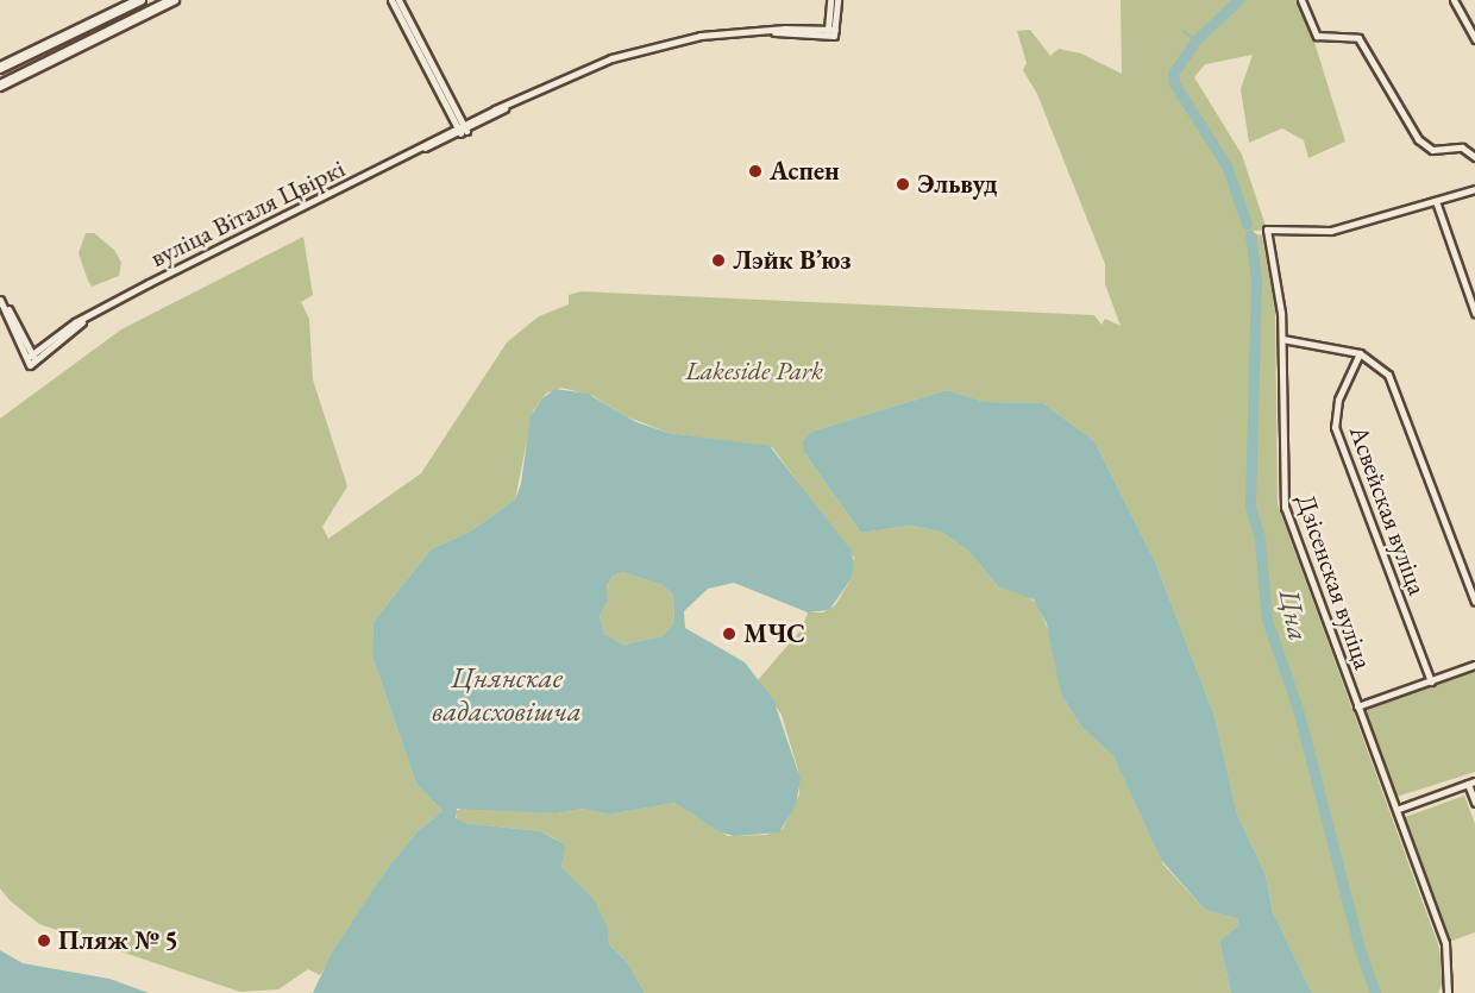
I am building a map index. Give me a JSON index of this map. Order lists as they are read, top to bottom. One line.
{"streets":{"street":["вуліца Віталя Цвіркі","Асвейская вуліца","Дзісенская вуліца"]},"water":["Цна","Цнянскае вадасховішча"],"parks":["Lakeside Park"],"places":["Аспен","Эльвуд","Лэйк В’юз","МЧС","Пляж № 5"]}
